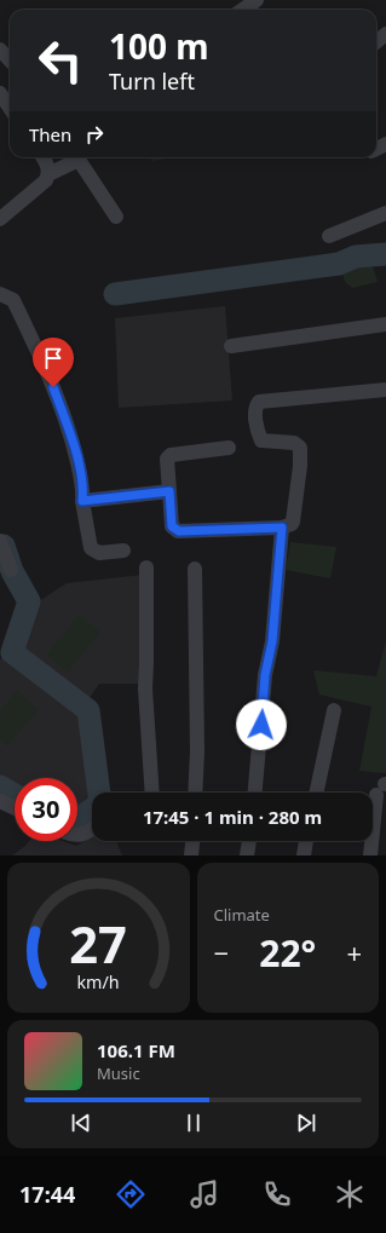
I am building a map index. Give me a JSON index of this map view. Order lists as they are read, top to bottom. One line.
{"page":{"turn":["100 m","Turn left"],"then":"Then","limit":"30","trip":"17:45 · 1 min · 280 m","tile":"Climate","heat":["−","22°","+"],"song":["106.1 FM","Music"],"tabs":"17:44","gauge":["27","km/h"]}}
